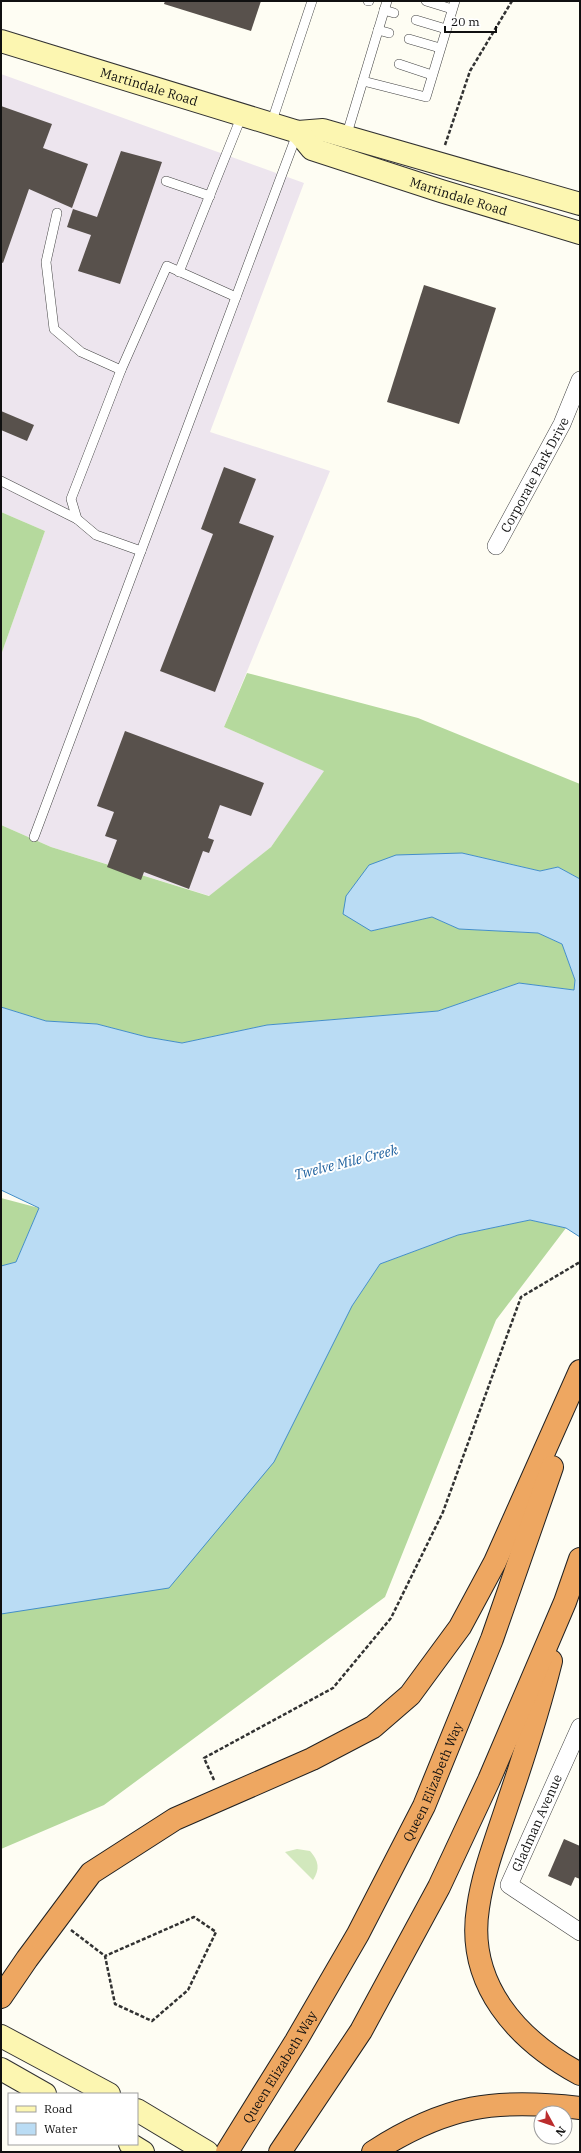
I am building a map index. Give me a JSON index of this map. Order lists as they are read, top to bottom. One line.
{"streets":{"highway":["Queen Elizabeth Way"],"main road":["Martindale Road"],"street":["Corporate Park Drive","Gladman Avenue"]},"water":["Twelve Mile Creek"],"legend":["Road","Water"],"scale_bar":"20 m","north":"bottom right"}
